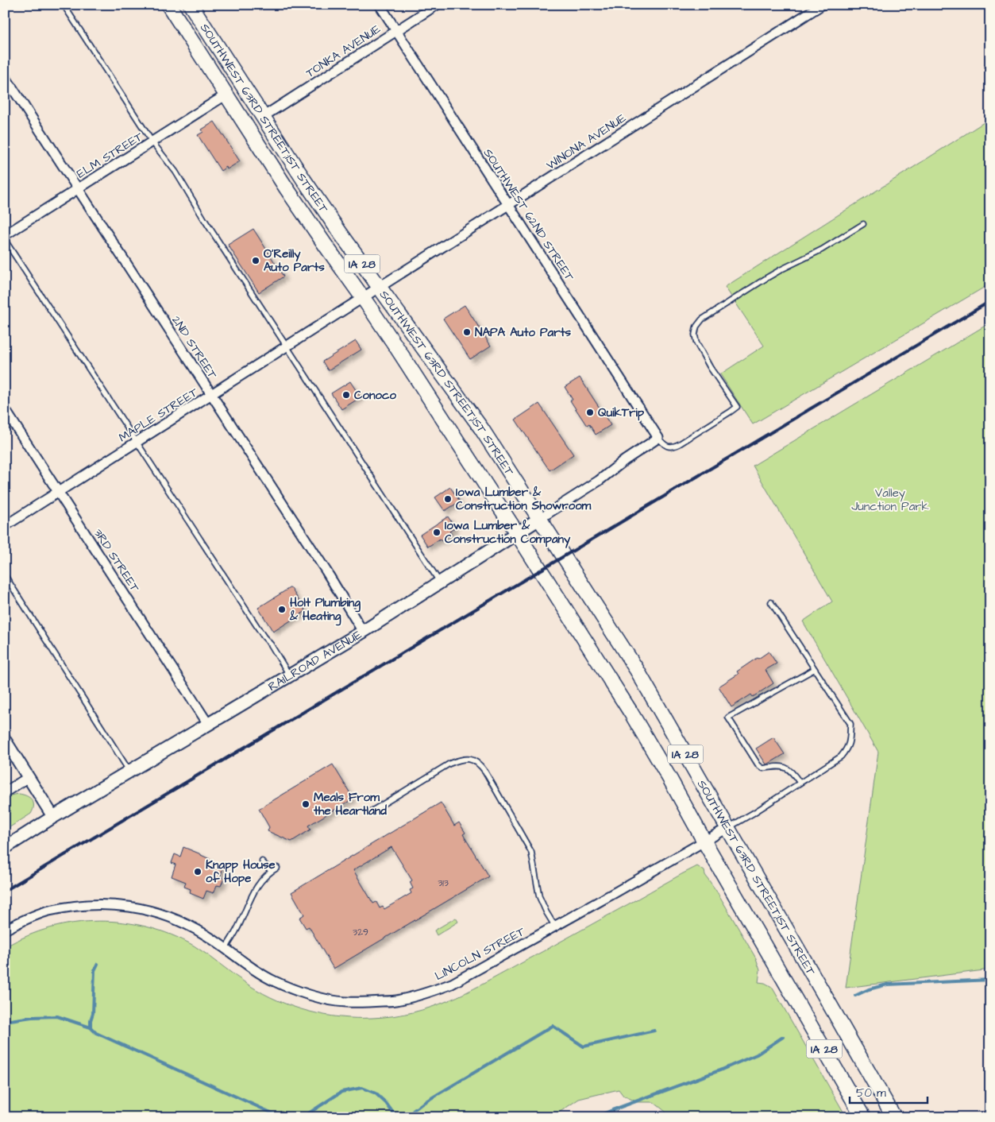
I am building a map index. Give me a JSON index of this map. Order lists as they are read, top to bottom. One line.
{"streets":{"main road":["SOUTHWEST 63RD STREET;1ST STREET","IA 28","RAILROAD AVENUE"],"street":["TONKA AVENUE","WINONA AVENUE","ELM STREET","SOUTHWEST 62ND STREET","2ND STREET","MAPLE STREET","3RD STREET","LINCOLN STREET"]},"crossings":[["TONKA AVENUE","SOUTHWEST 63RD STREET;1ST STREET"],["TONKA AVENUE","SOUTHWEST 62ND STREET"],["SOUTHWEST 63RD STREET;1ST STREET","WINONA AVENUE"],["SOUTHWEST 63RD STREET;1ST STREET","ELM STREET"],["SOUTHWEST 63RD STREET;1ST STREET","MAPLE STREET"],["SOUTHWEST 63RD STREET;1ST STREET","RAILROAD AVENUE"],["SOUTHWEST 63RD STREET;1ST STREET","LINCOLN STREET"],["WINONA AVENUE","SOUTHWEST 62ND STREET"],["WINONA AVENUE","MAPLE STREET"],["ELM STREET","2ND STREET"],["SOUTHWEST 62ND STREET","RAILROAD AVENUE"],["2ND STREET","MAPLE STREET"],["2ND STREET","RAILROAD AVENUE"],["MAPLE STREET","3RD STREET"],["3RD STREET","RAILROAD AVENUE"]],"parks":["Valley Junction Park"],"places":["O'Reilly Auto Parts","NAPA Auto Parts","Conoco","QuikTrip","Iowa Lumber & Construction Showroom","Iowa Lumber & Construction Company","Holt Plumbing & Heating","Meals From the Heartland","Knapp House of Hope"],"house_numbers":["313","329"],"scale_bar":"50 m"}
